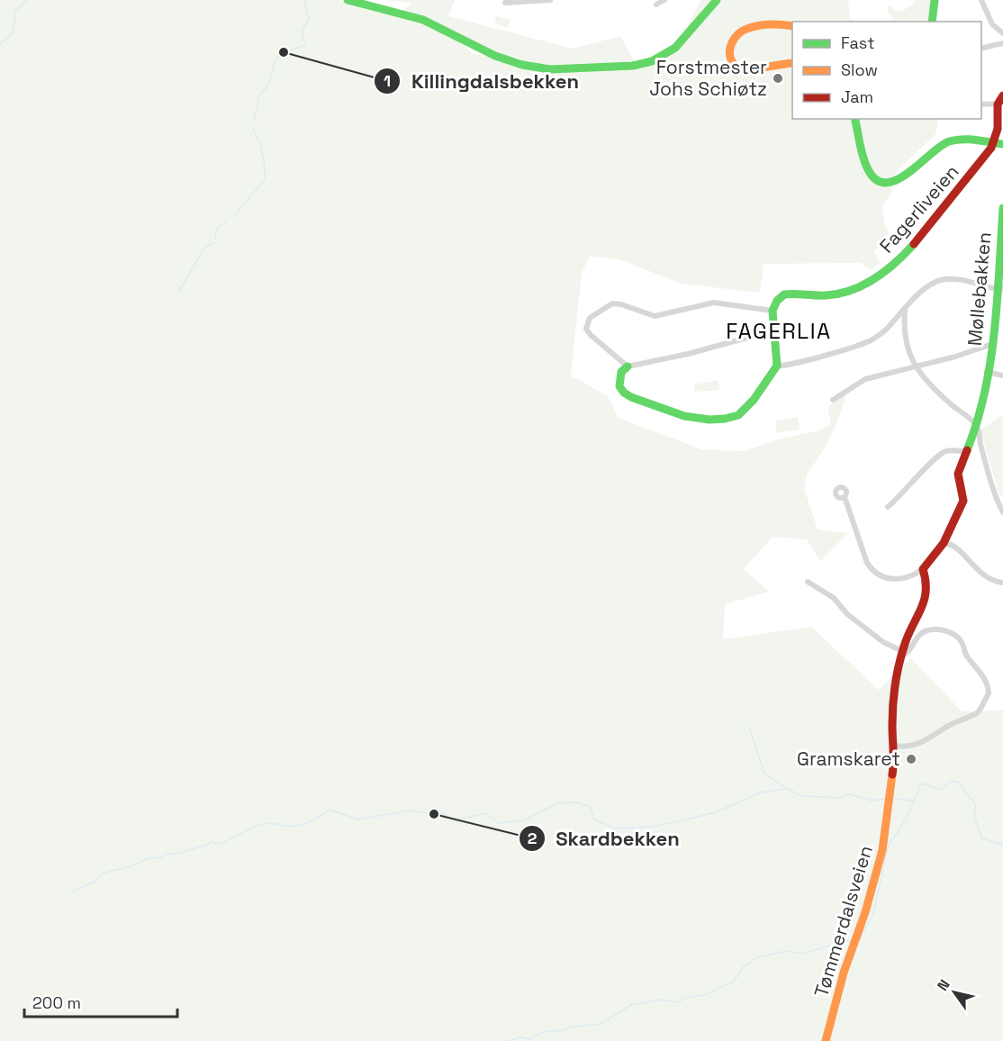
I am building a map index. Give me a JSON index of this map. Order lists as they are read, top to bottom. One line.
{"streets":{"street":["Fagerliveien","Møllebakken","Tømmerdalsveien"]},"districts":["FAGERLIA"],"places":["Killingdalsbekken","Forstmester Johs Schiøtz","Gramskaret","Skardbekken"],"legend":["Fast","Slow","Jam"],"scale_bar":"200 m","north":"top left"}
